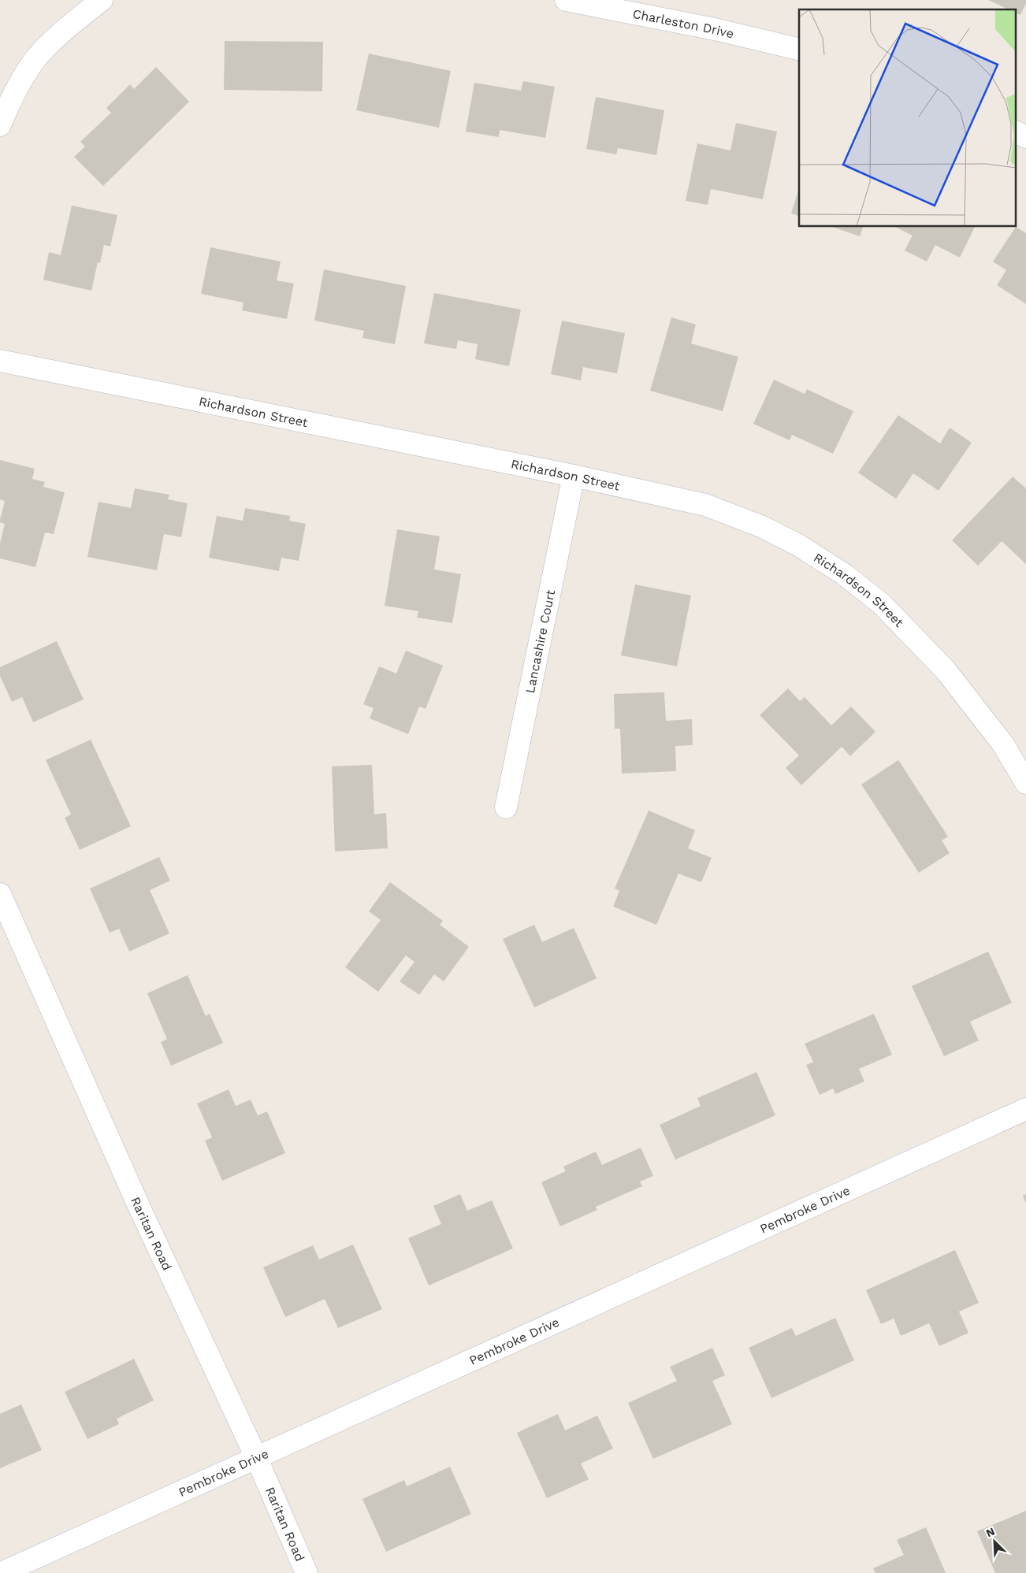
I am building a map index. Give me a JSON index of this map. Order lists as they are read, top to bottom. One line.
{"streets":{"street":["Charleston Drive","Richardson Street","Lancashire Court","Pembroke Drive","Raritan Road"]},"crossings":[["Richardson Street","Lancashire Court"],["Pembroke Drive","Raritan Road"]],"north":"top left"}
